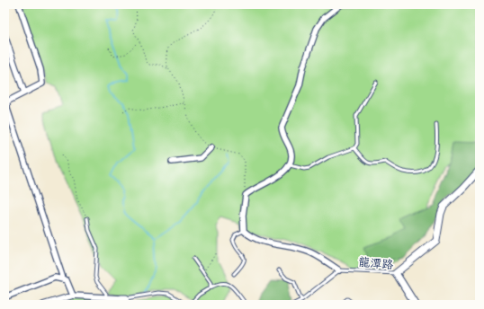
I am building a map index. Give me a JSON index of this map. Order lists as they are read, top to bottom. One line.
{"streets":{"street":["龍潭路"]}}
